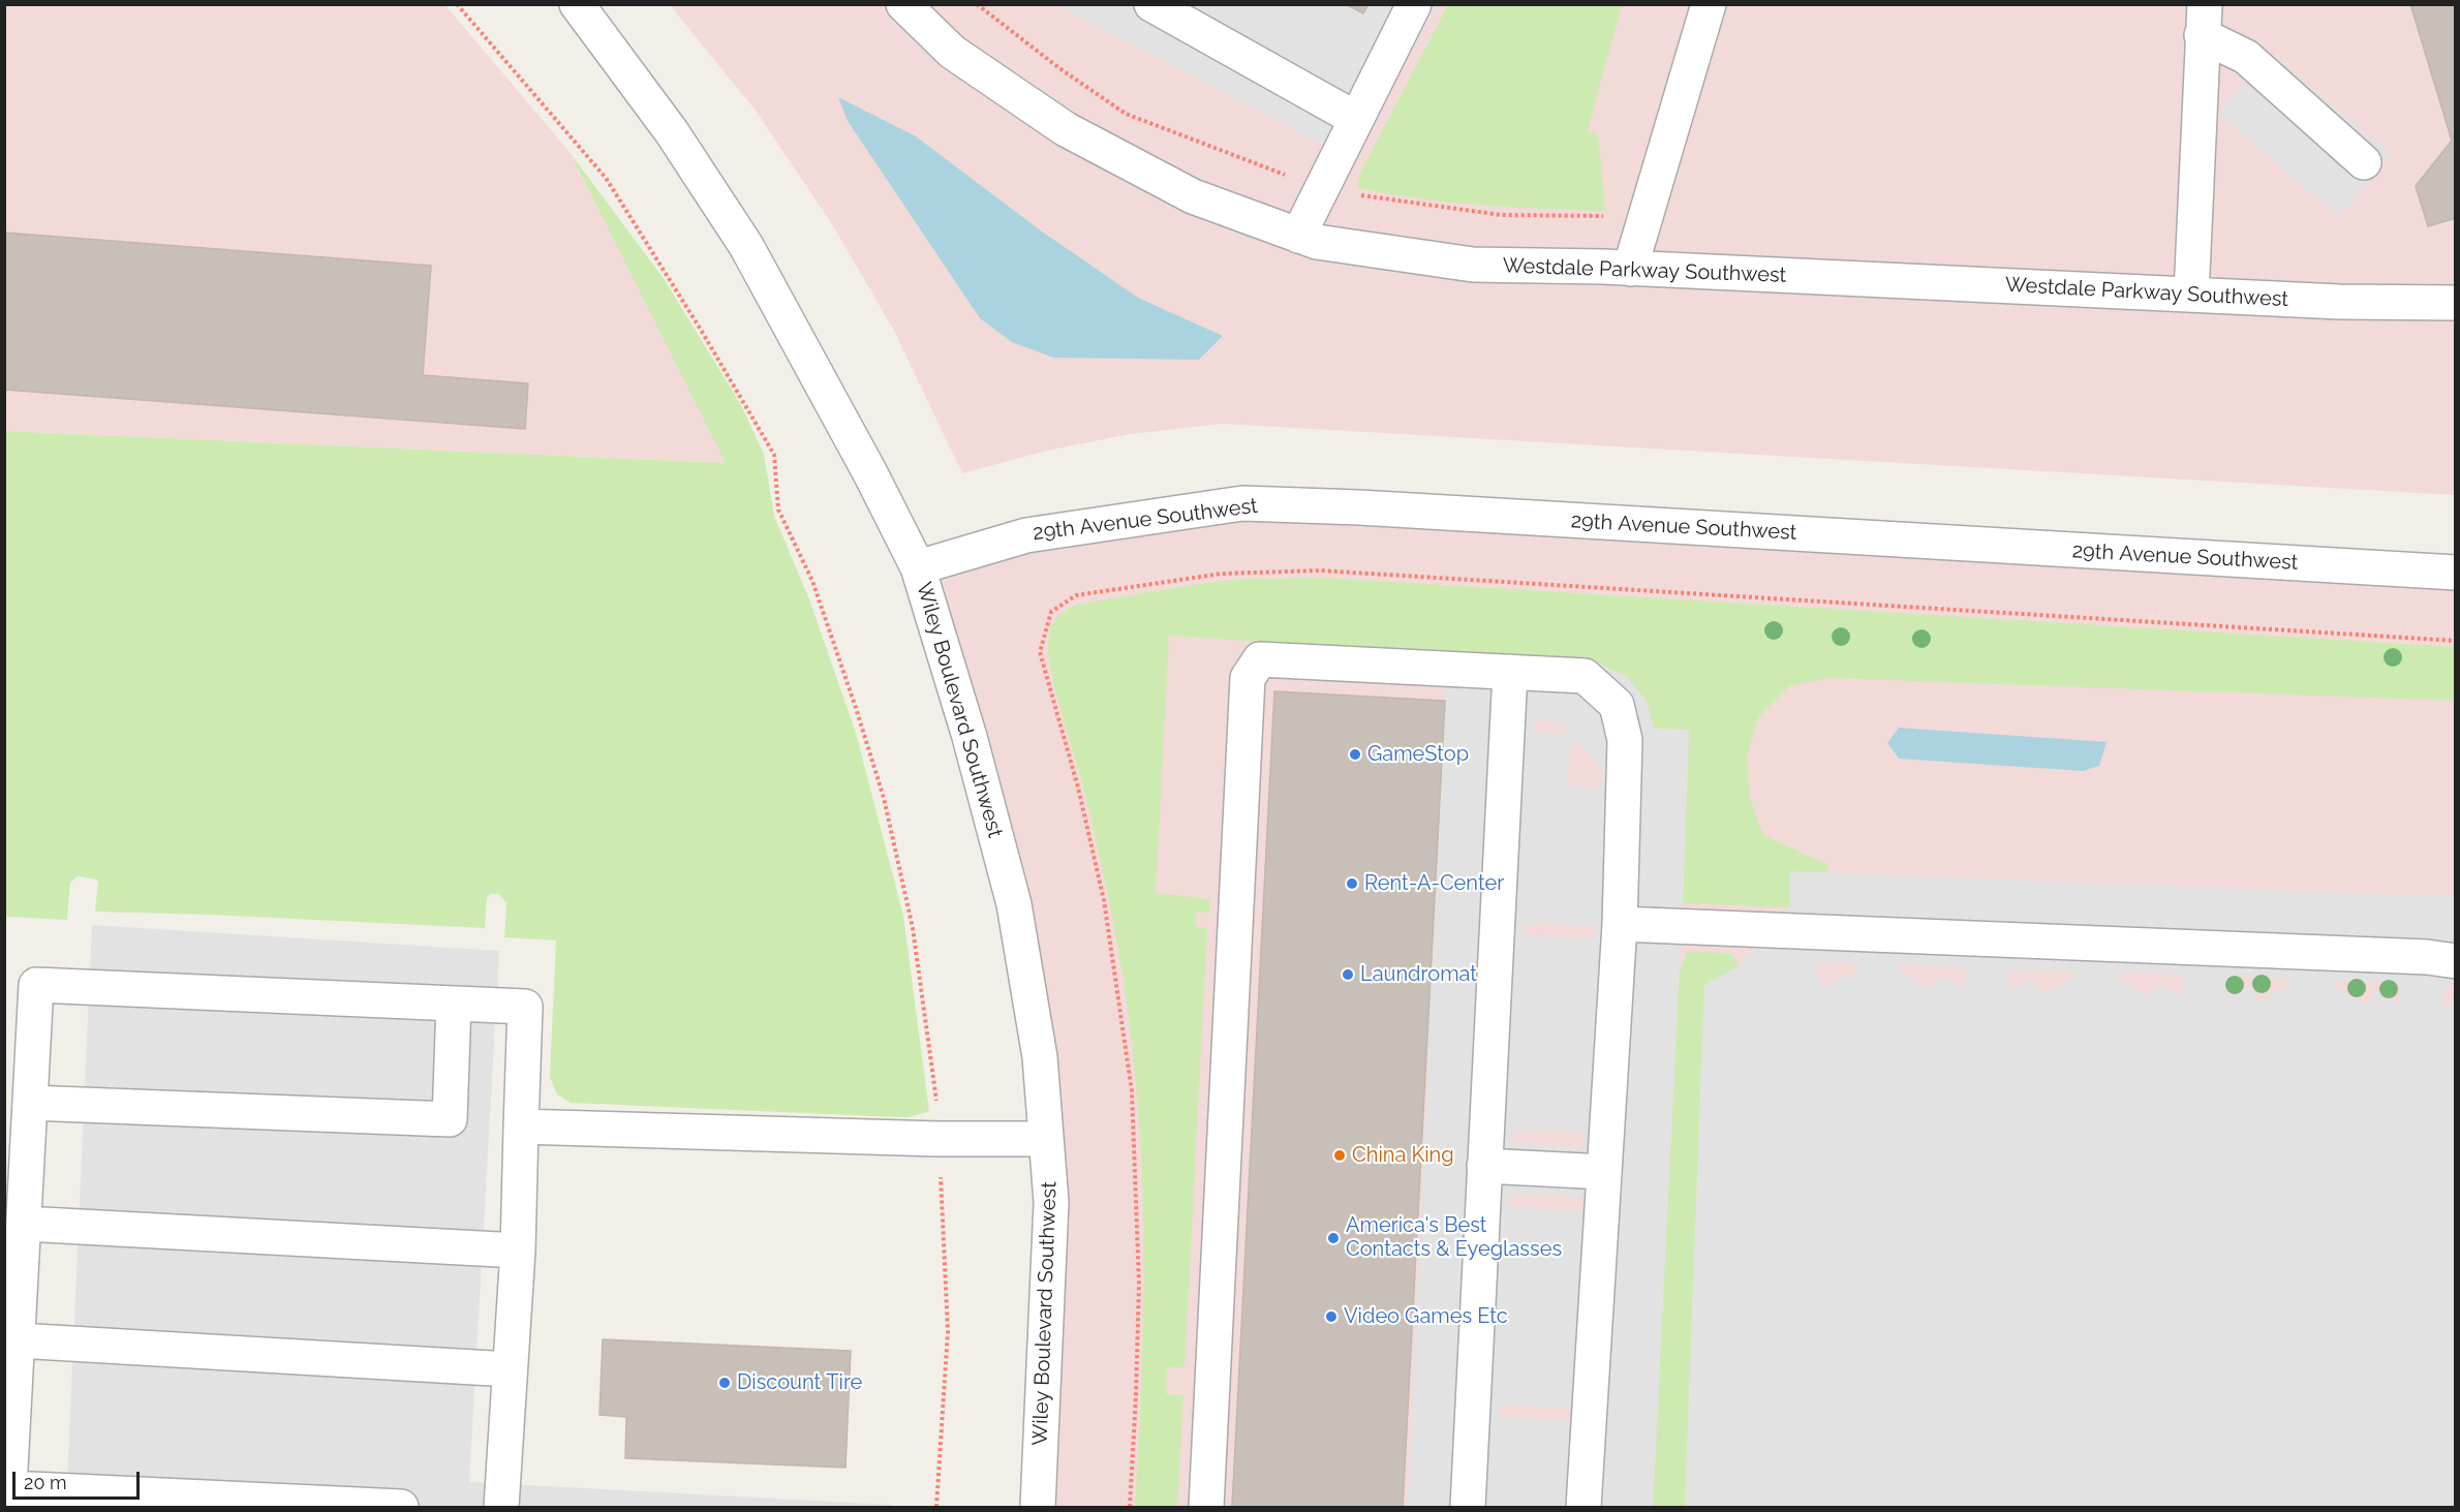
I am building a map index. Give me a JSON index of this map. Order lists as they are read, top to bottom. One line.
{"streets":{"street":["Westdale Parkway Southwest","29th Avenue Southwest","Wiley Boulevard Southwest"]},"crossings":[["29th Avenue Southwest","Wiley Boulevard Southwest"]],"places":["GameStop","Rent-A-Center","Laundromat","China King","America's Best Contacts & Eyeglasses","Video Games Etc","Discount Tire"],"scale_bar":"20 m"}
